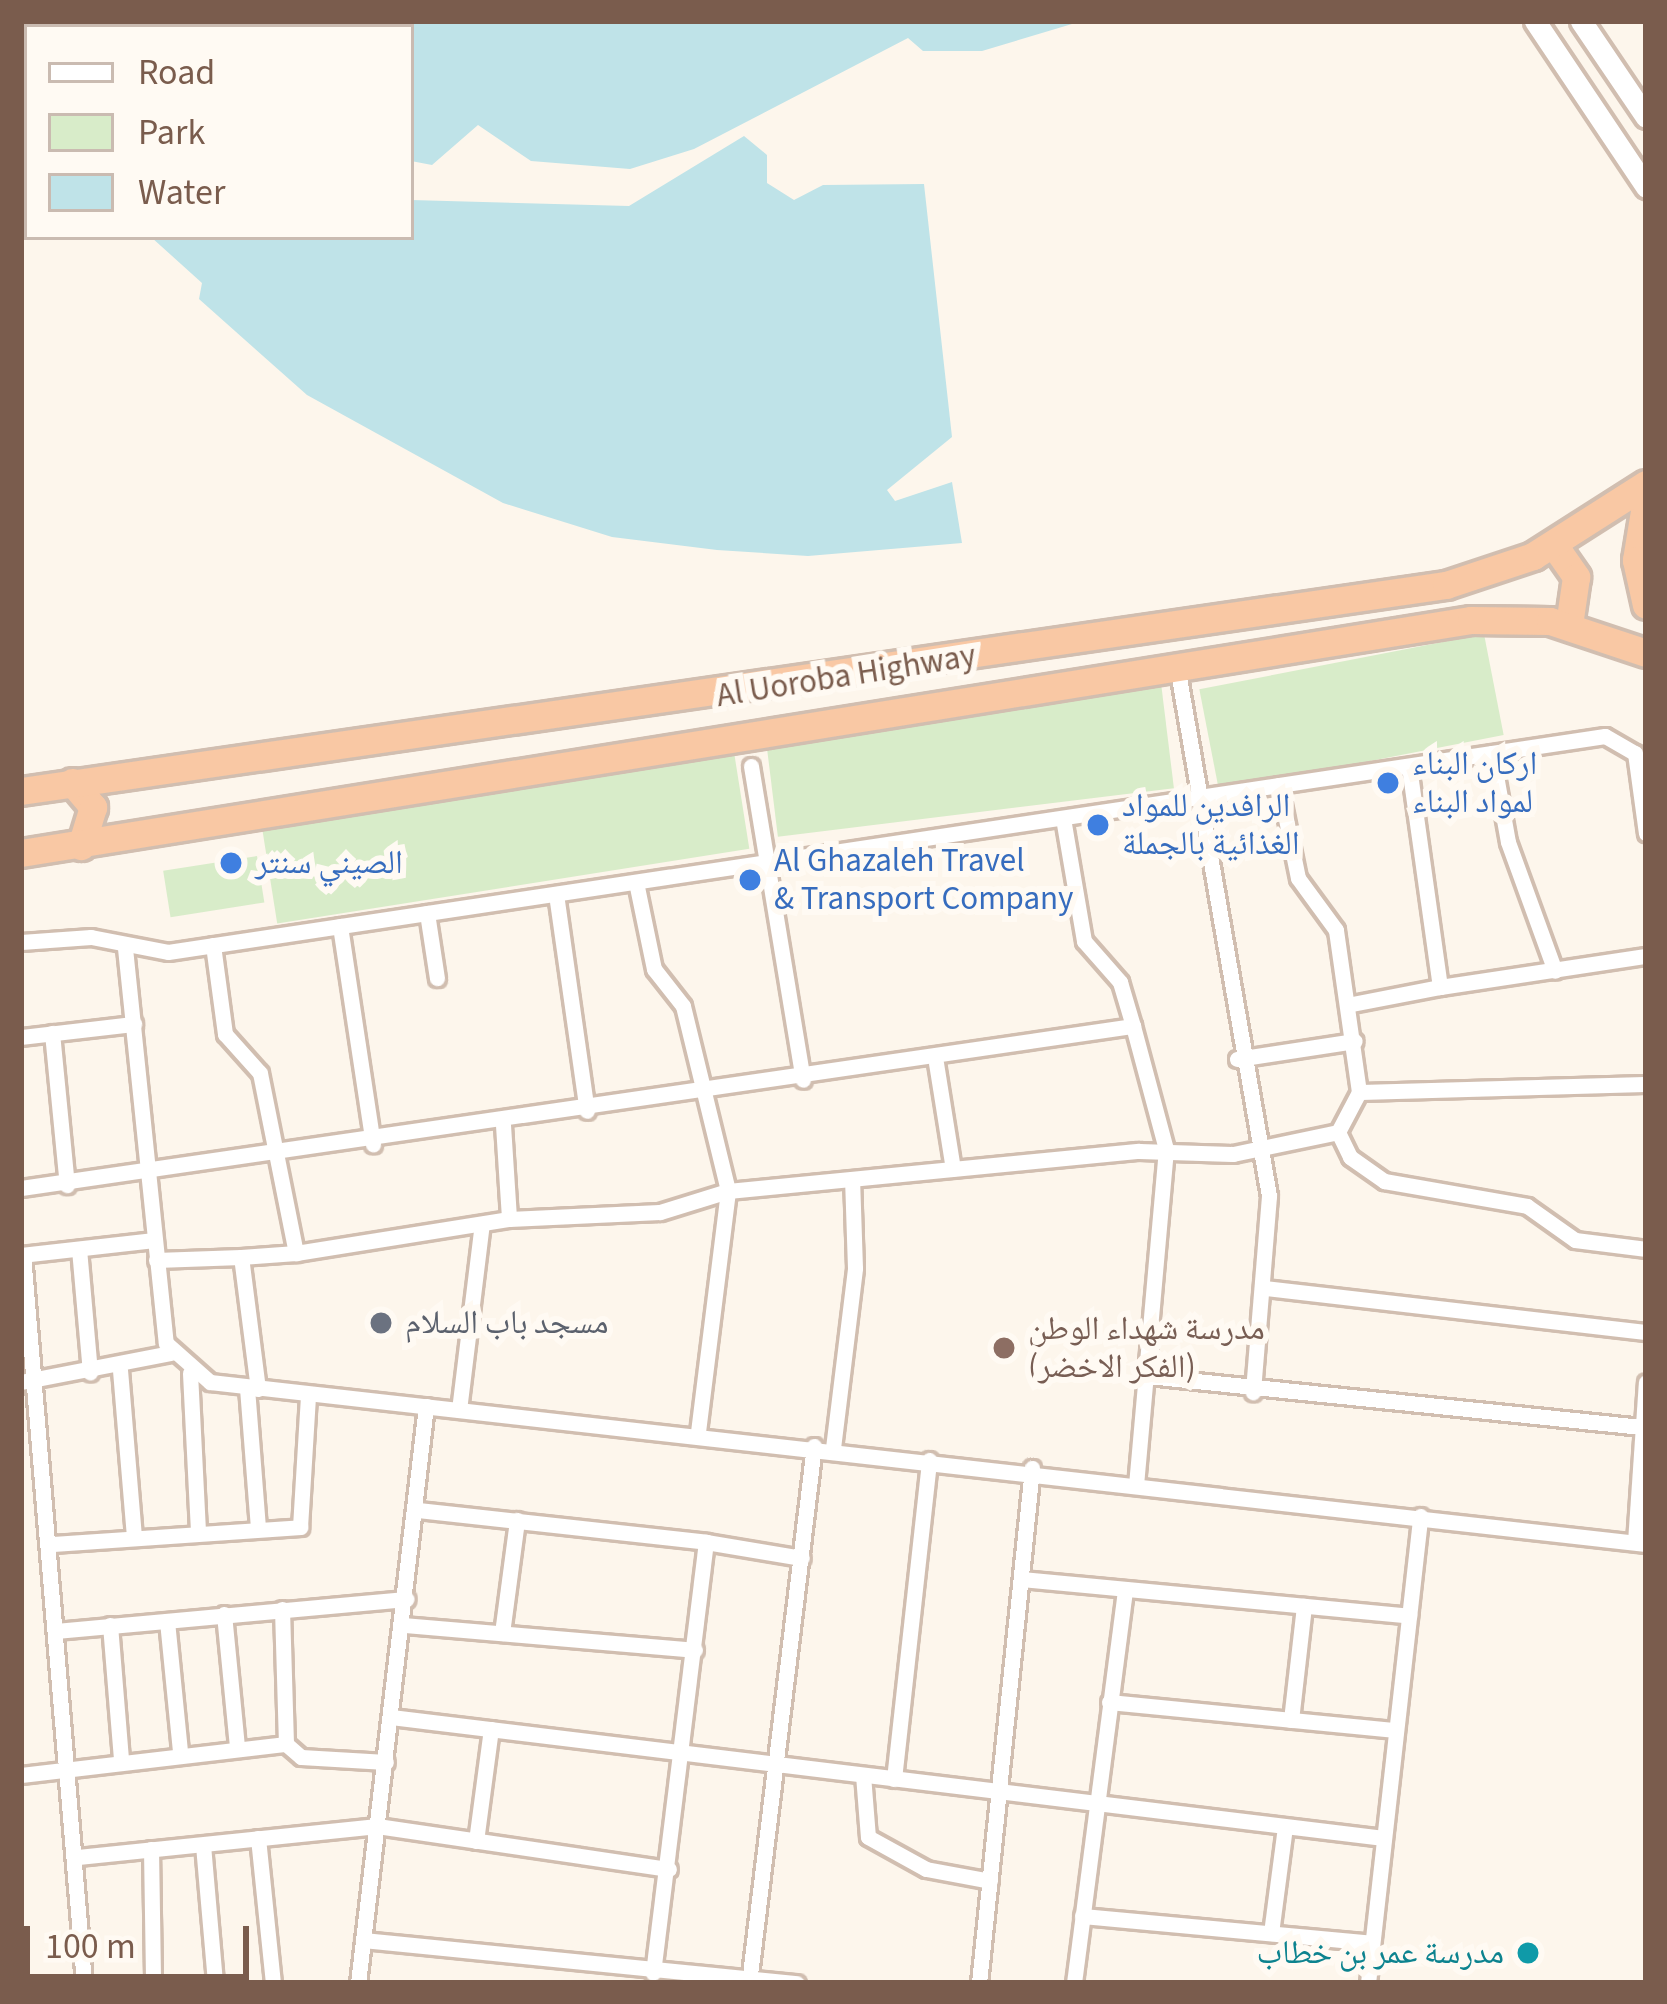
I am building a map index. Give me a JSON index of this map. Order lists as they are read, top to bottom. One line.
{"streets":{"highway":["Al Uoroba Highway"]},"places":["اركان البناء لمواد البناء","الرافدين للمواد الغذائية بالجملة","الصيني سنتر","Al Ghazaleh Travel & Transport Company","مسجد باب السلام","مدرسة شهداء الوطن (الفكر الاخضر)","مدرسة عمر بن خطاب"],"legend":["Road","Park","Water"],"scale_bar":"100 m"}
